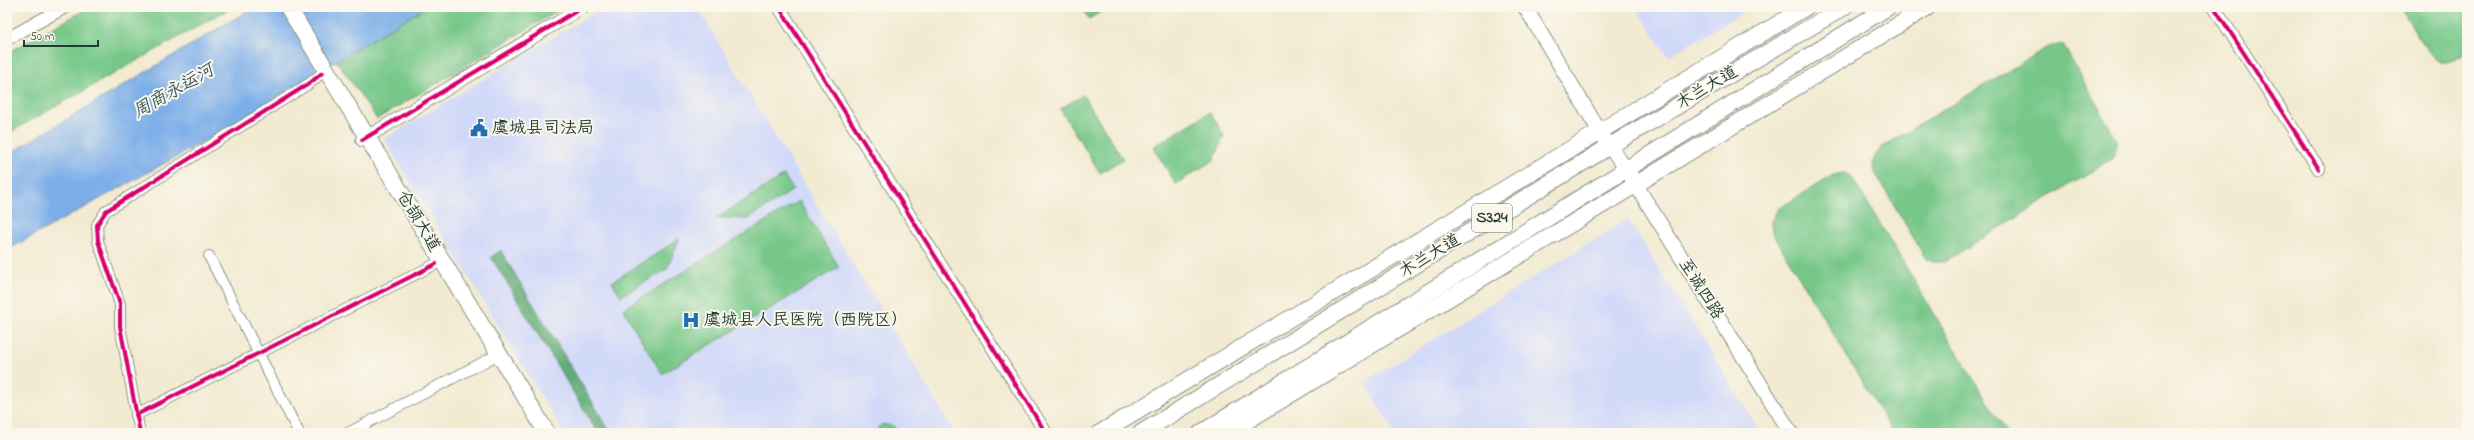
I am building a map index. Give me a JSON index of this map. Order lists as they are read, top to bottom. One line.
{"streets":{"main road":["木兰大道","S324","仓颉大道","至诚四路"]},"crossings":[["木兰大道","至诚四路"]],"water":["周商永运河"],"places":{"public building":["虞城县司法局"],"hospital":["虞城县人民医院（西院区）"]},"scale_bar":"50 m"}
